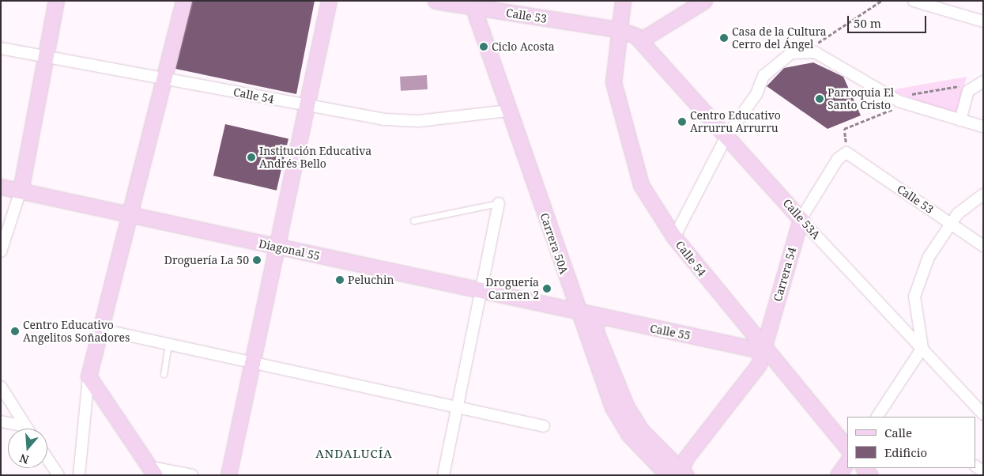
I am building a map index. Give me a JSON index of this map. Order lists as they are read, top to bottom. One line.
{"streets":{"main road":["Calle 53","Calle 54","Calle 53A","Carrera 50A","Diagonal 55","Carrera 54","Calle 55"]},"crossings":[["Calle 53","Calle 54"],["Calle 53","Calle 53A"],["Calle 53","Carrera 50A"],["Calle 53","Carrera 54"],["Calle 54","Calle 53A"],["Calle 54","Carrera 50A"],["Calle 54","Carrera 54"],["Calle 54","Calle 55"],["Calle 53A","Carrera 54"],["Carrera 50A","Diagonal 55"],["Carrera 50A","Carrera 54"],["Carrera 50A","Calle 55"],["Diagonal 55","Calle 55"],["Carrera 54","Calle 55"]],"districts":["ANDALUCÍA"],"places":["Casa de la Cultura Cerro del Ángel","Ciclo Acosta","Parroquia El Santo Cristo","Centro Educativo Arrurru Arrurru","Institución Educativa Andrés Bello","Droguería La 50","Peluchin","Droguería Carmen 2","Centro Educativo Angelitos Soñadores"],"legend":["Calle","Edificio"],"scale_bar":"50 m","north":"bottom"}
